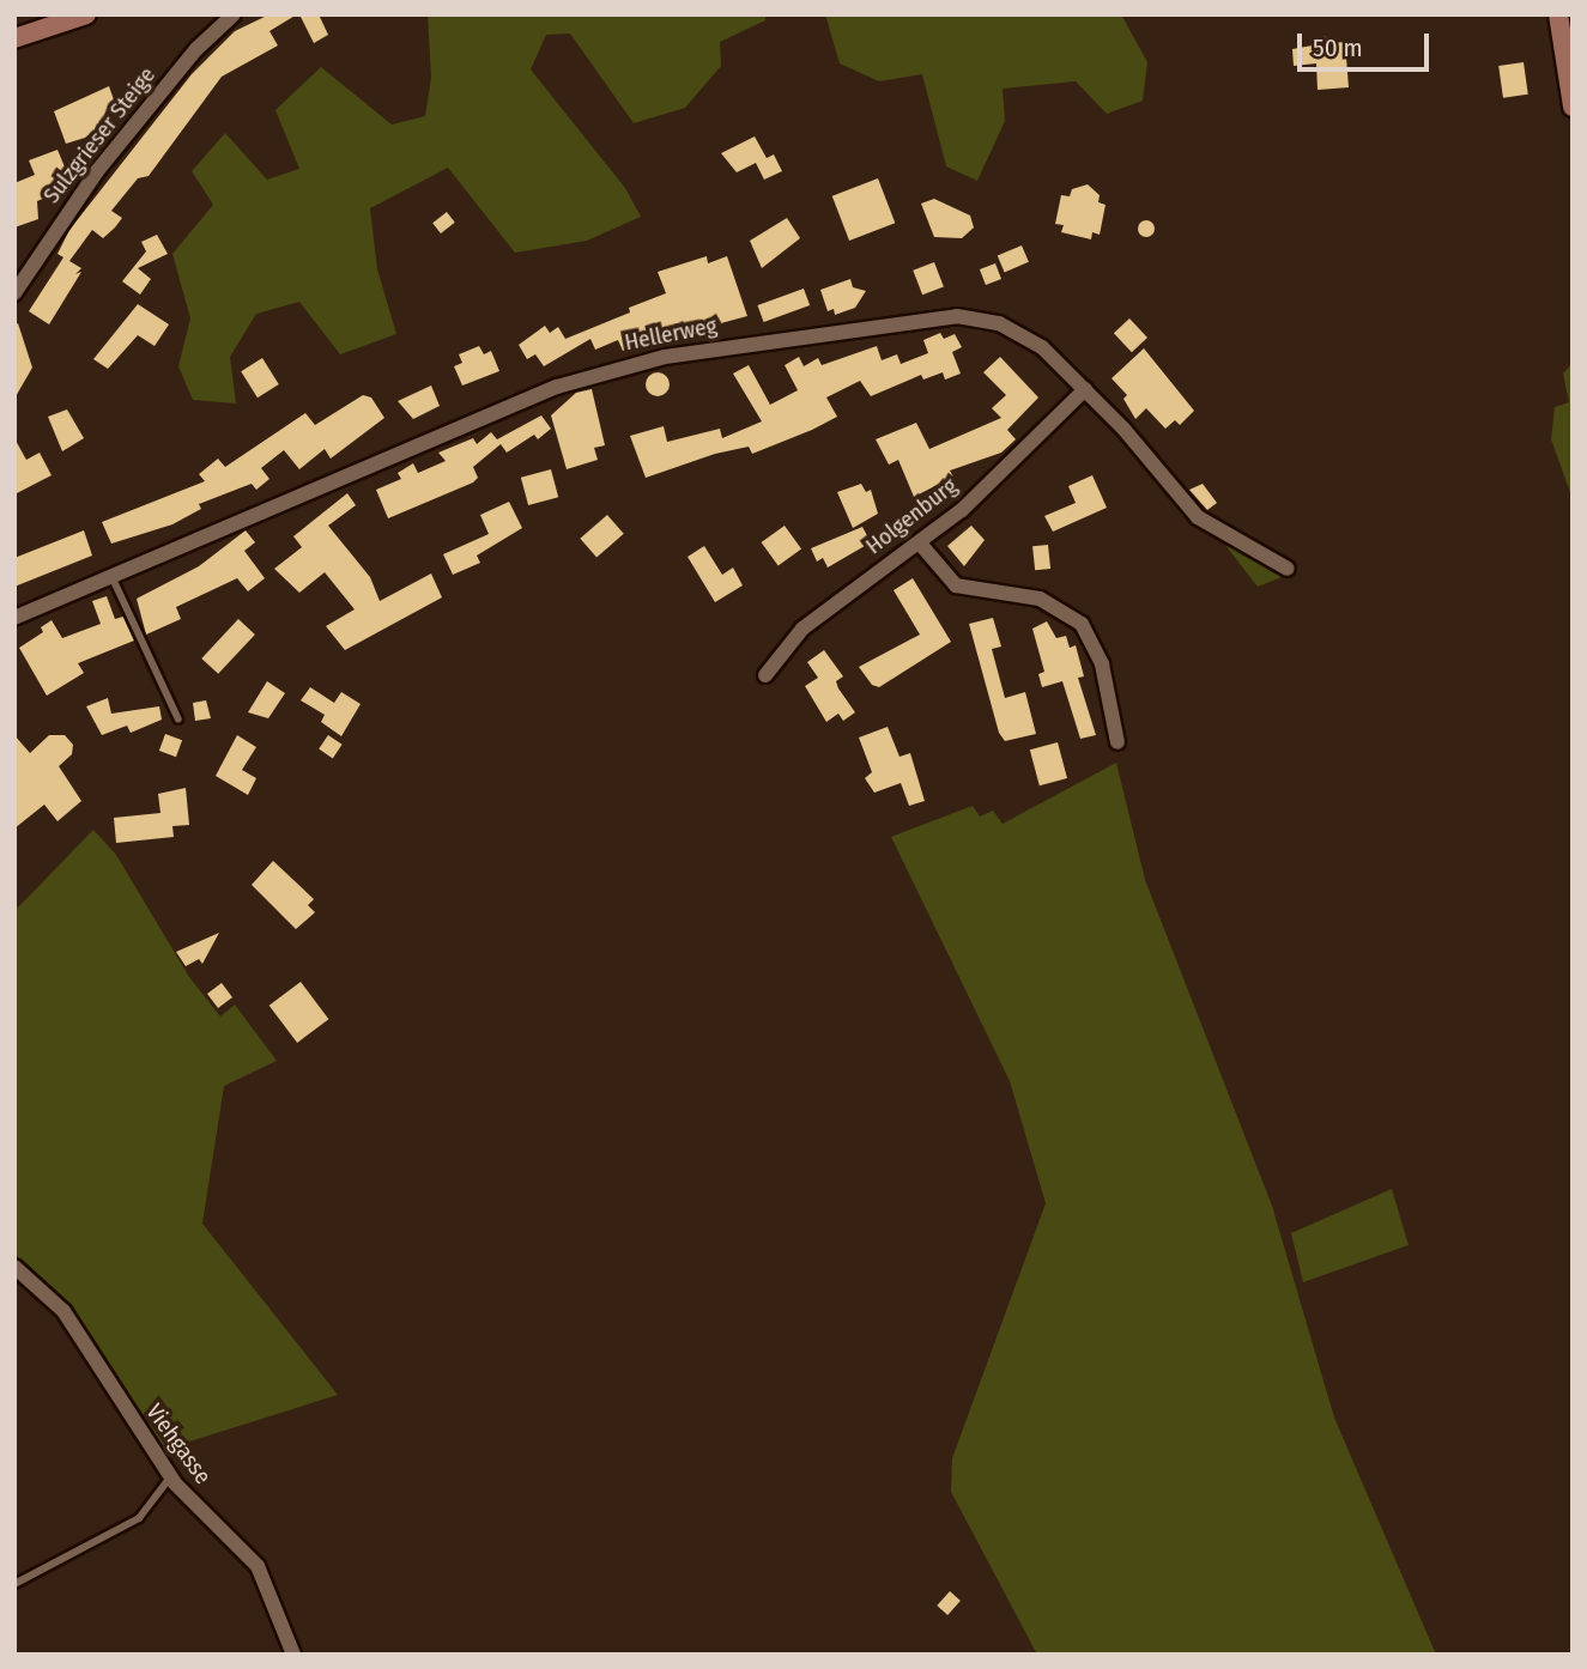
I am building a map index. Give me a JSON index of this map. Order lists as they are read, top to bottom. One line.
{"streets":{"street":["Sulzgrieser Steige","Hellerweg","Holgenburg","Viehgasse"]},"crossings":[["Hellerweg","Holgenburg"]],"scale_bar":"50 m"}
